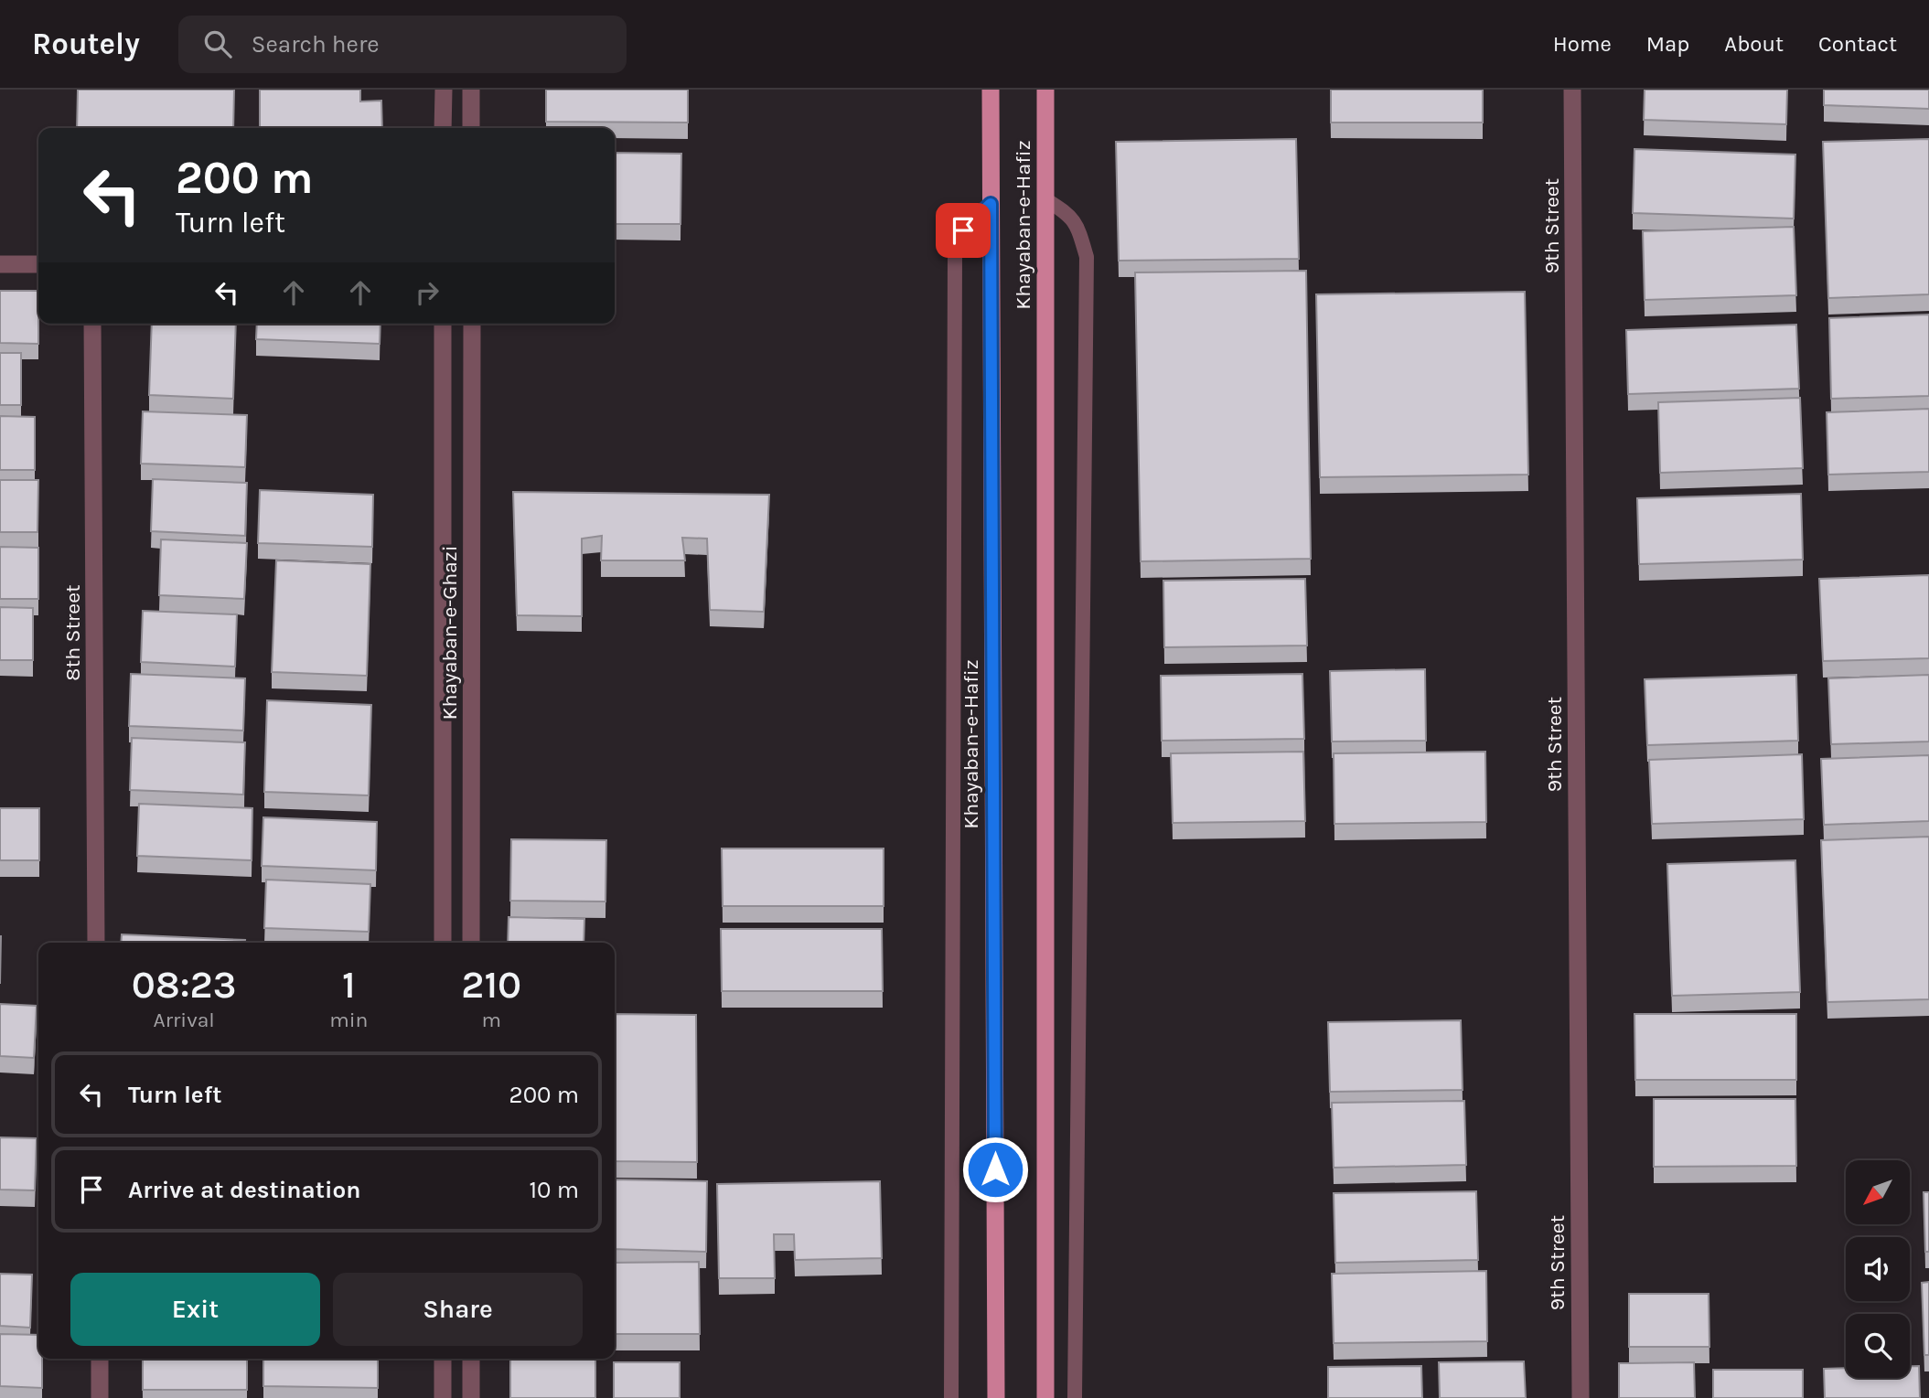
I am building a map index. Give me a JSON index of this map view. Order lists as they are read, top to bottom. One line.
{"streets":{"main road":["Khayaban-e-Hafiz"],"street":["9th Street","8th Street","Khayaban-e-Ghazi"]},"north":"bottom left","page":{"header":"Routely","search":"Search here","nav":["Home","Map","About","Contact"],"turn":["200 m","Turn left"],"eta":["08:23","Arrival","1","min","210","m"],"list":[{"name":"Turn left","value":"200 m"},{"name":"Arrive at destination","value":"10 m"}],"buttons":["Exit","Share"]}}
